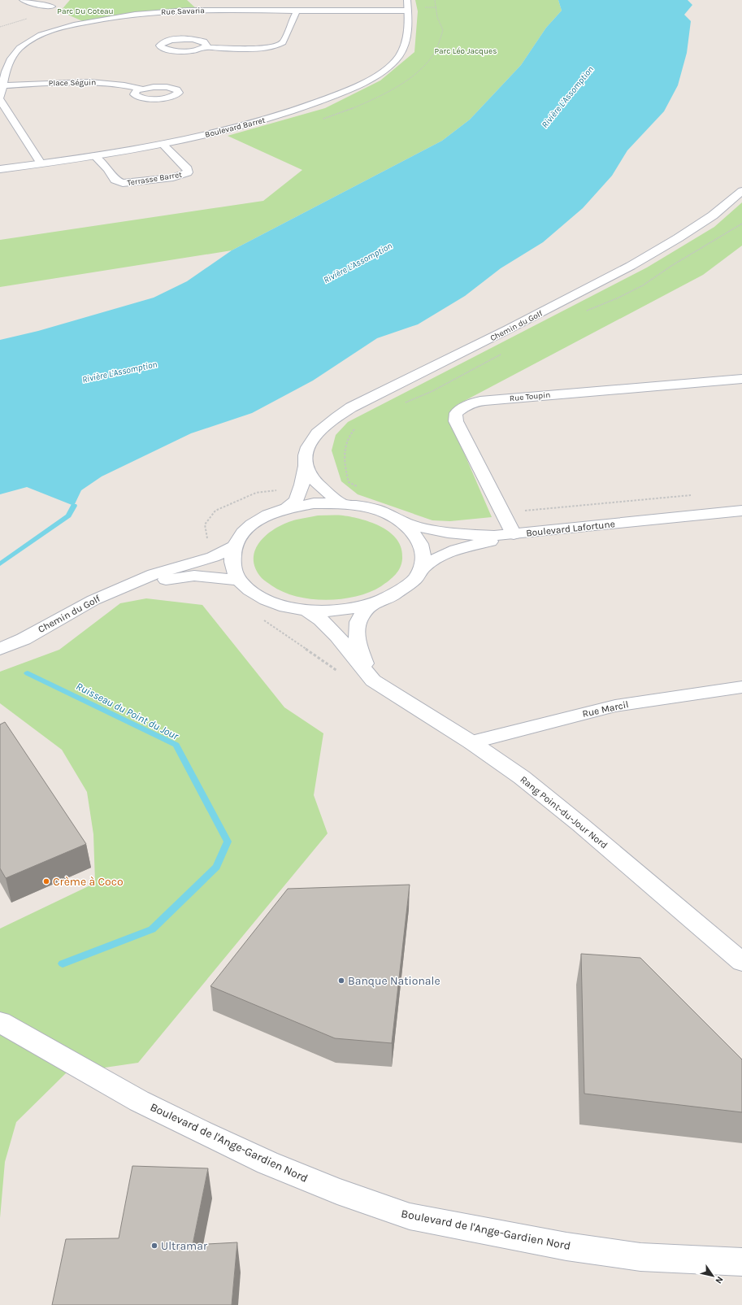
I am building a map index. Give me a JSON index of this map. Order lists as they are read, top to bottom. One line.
{"streets":{"street":["Rue Savaria","Place Séguin","Boulevard Barret","Terrasse Barret","Chemin du Golf","Rue Toupin","Boulevard Lafortune","Rue Marcil","Rang Point-du-Jour Nord","Boulevard de l'Ange-Gardien Nord"]},"crossings":[["Rue Savaria","Place Séguin"],["Rue Savaria","Boulevard Barret"],["Boulevard Barret","Terrasse Barret"],["Rue Toupin","Boulevard Lafortune"],["Rue Marcil","Rang Point-du-Jour Nord"]],"water":["Rivière L'Assomption","Ruisseau du Point du Jour"],"parks":["Parc Du Coteau","Parc Léo Jacques"],"places":["Crème à Coco","Banque Nationale","Ultramar"],"north":"bottom right"}
